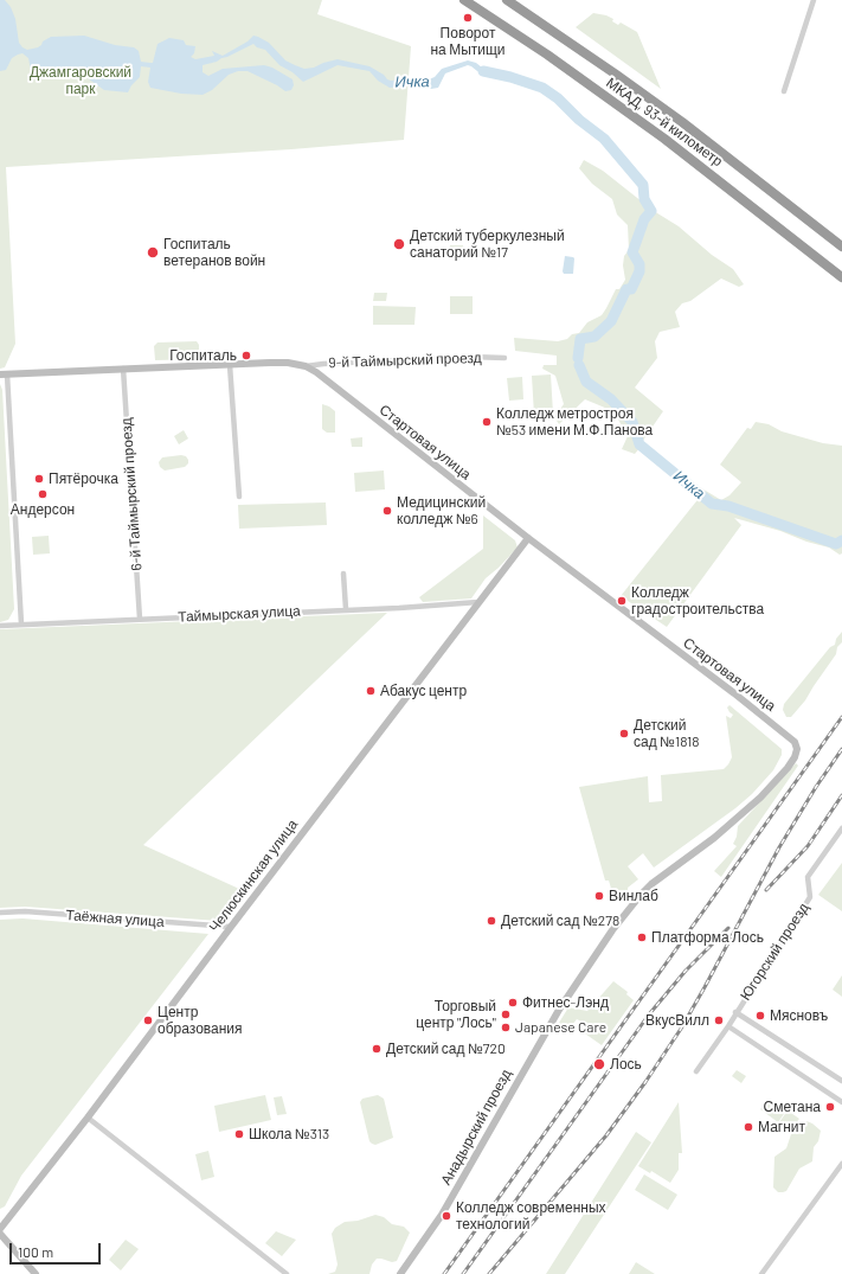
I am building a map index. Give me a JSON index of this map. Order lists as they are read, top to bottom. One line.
{"streets":{"highway":["МКАД, 93-й километр"],"street":["9-й Таймырский проезд","Стартовая улица","6-й Таймырский проезд","Таймырская улица","Челюскинская улица","Таёжная улица","Югорский проезд","Анадырский проезд"]},"crossings":[["9-й Таймырский проезд","Стартовая улица"],["Стартовая улица","6-й Таймырский проезд"],["Стартовая улица","Челюскинская улица"],["Стартовая улица","Анадырский проезд"],["6-й Таймырский проезд","Таймырская улица"],["Таймырская улица","Челюскинская улица"],["Челюскинская улица","Таёжная улица"]],"water":["Ичка"],"parks":["Джамгаровский парк"],"places":["Поворот на Мытищи","Детский туберкулезный санаторий №17","Госпиталь ветеранов войн","Госпиталь","Колледж метростроя №53 имени М.Ф.Панова","Пятёрочка","Андерсон","Медицинский колледж №6","Колледж градостроительства","Абакус центр","Детский сад №1818","Винлаб","Детский сад №278","Платформа Лось","Фитнес-Лэнд","Торговый центр \"Лось\"","Мясновъ","Центр образования","ВкусВилл","Japanese Care","Детский сад №720","Лось","Сметана","Магнит","Школа №313","Колледж современных технологий"],"scale_bar":"100 m"}
